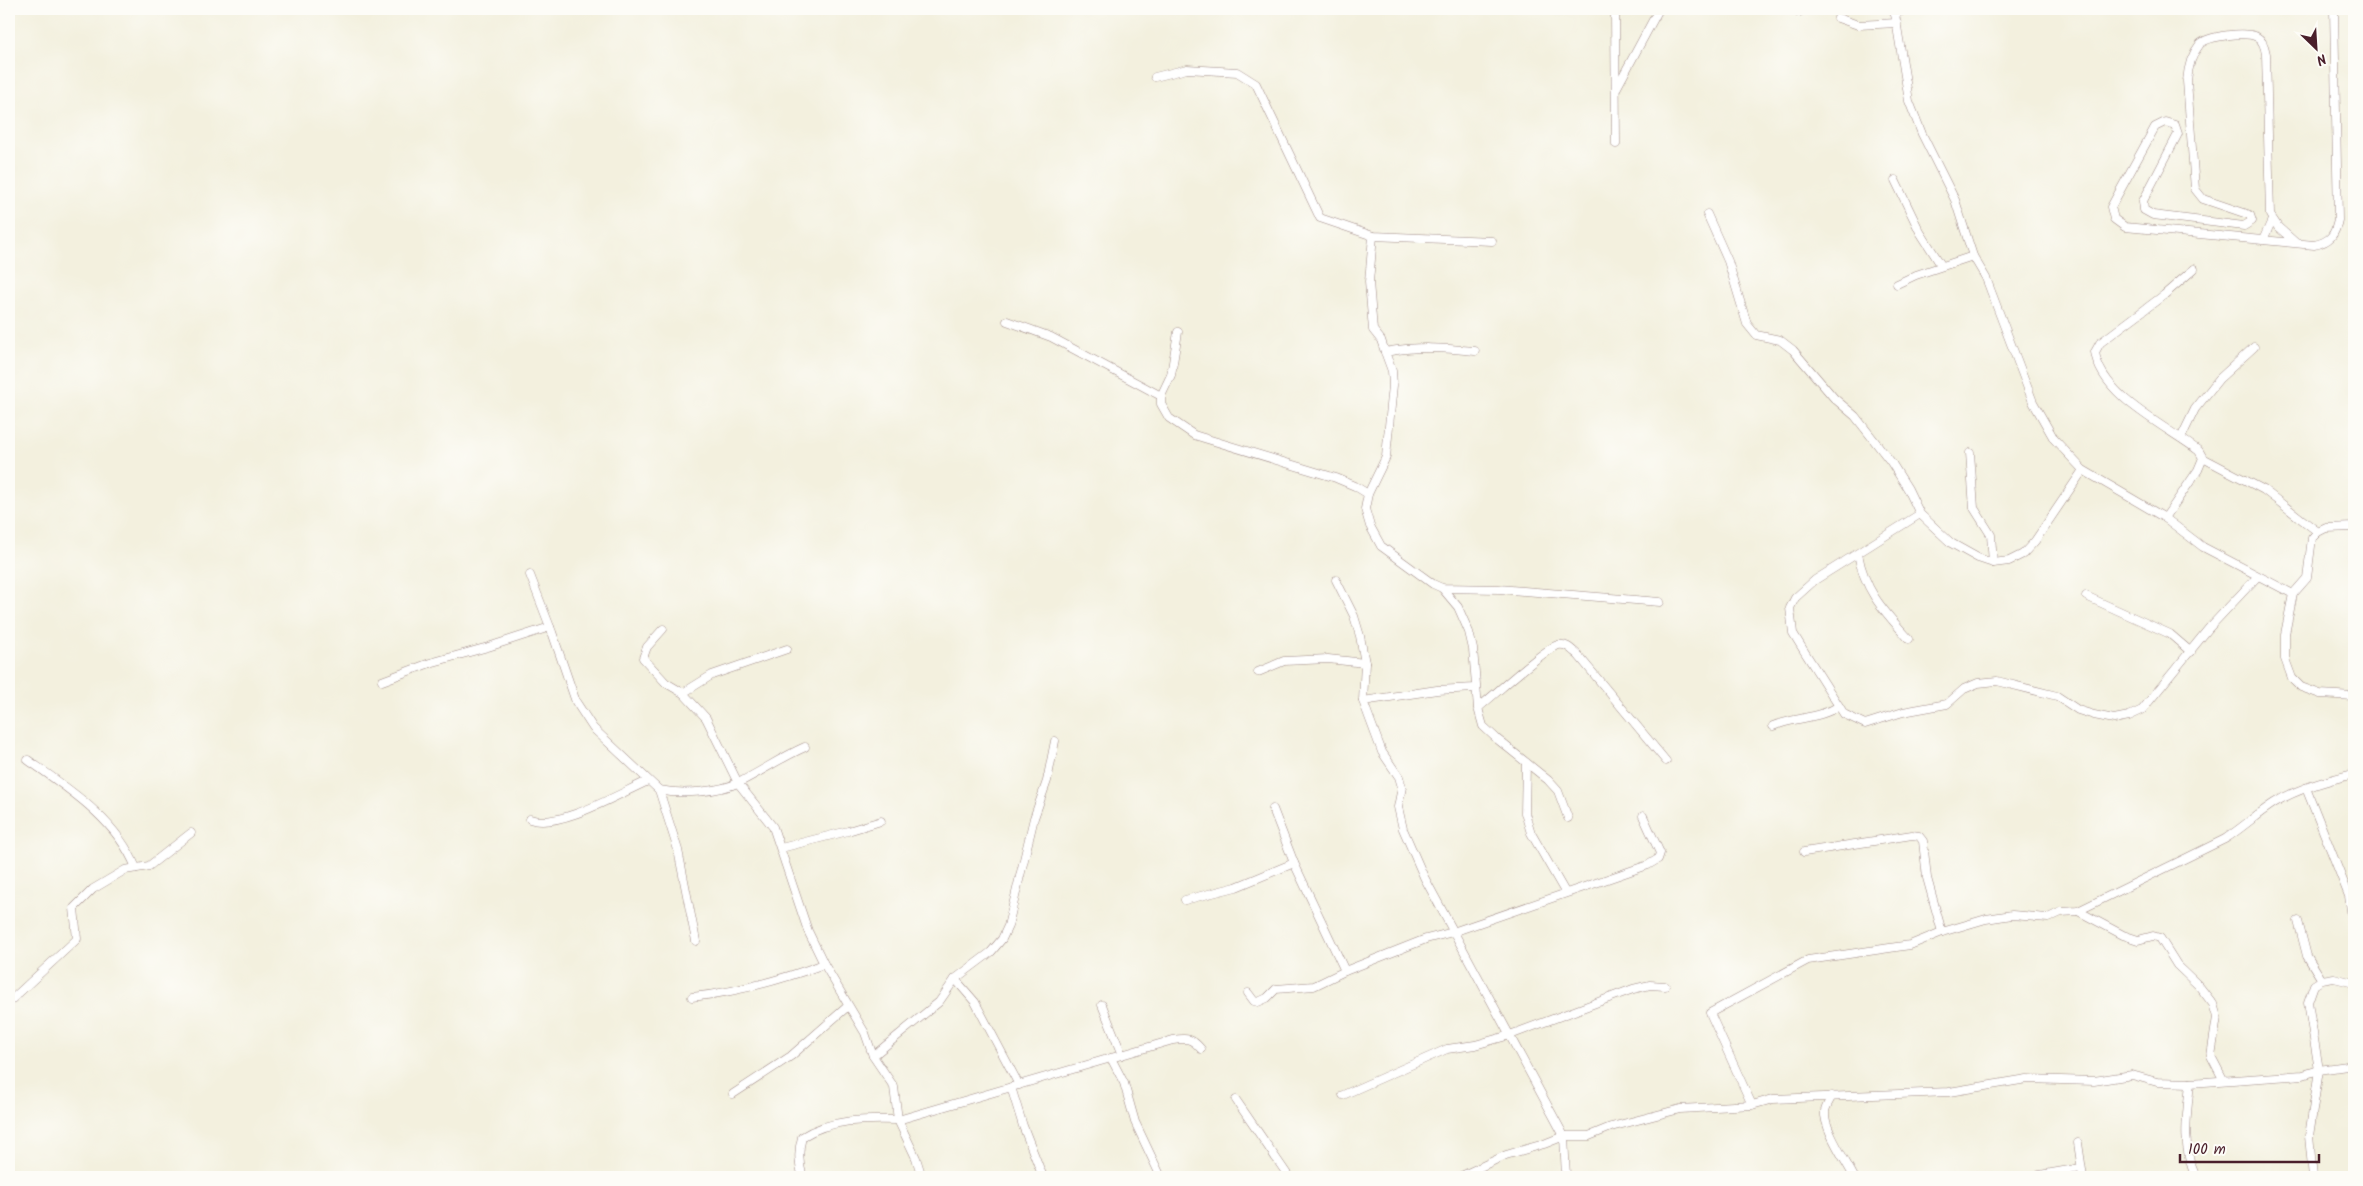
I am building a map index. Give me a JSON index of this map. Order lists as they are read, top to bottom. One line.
{"scale_bar":"100 m","north":"bottom right"}
